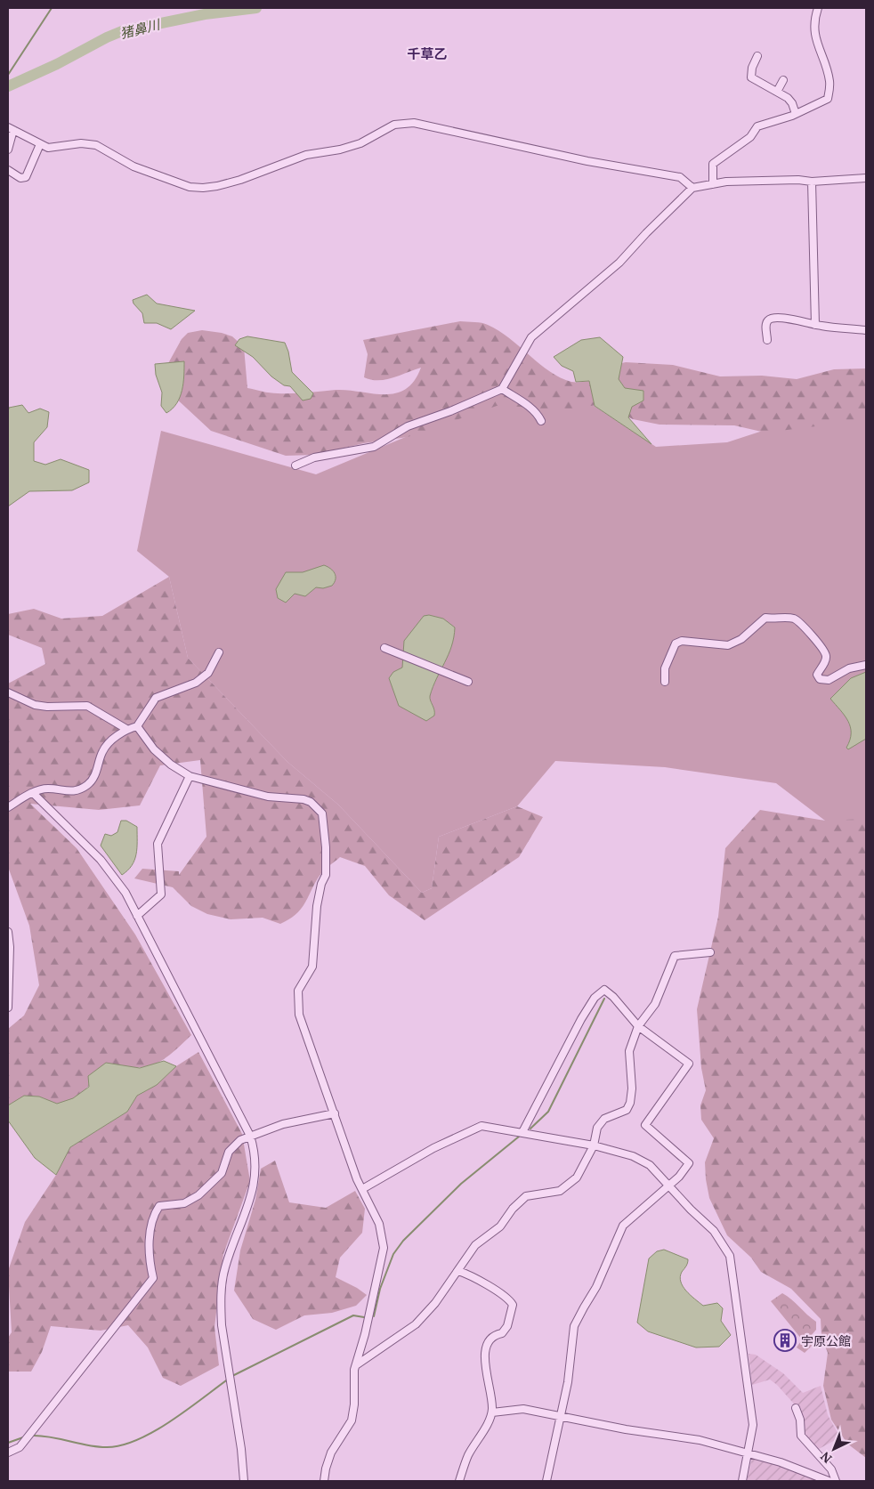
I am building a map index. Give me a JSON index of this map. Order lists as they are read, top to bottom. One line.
{"districts":["千草乙"],"water":["猪鼻川"],"places":{"building":["宇原公館"]},"north":"bottom left"}
